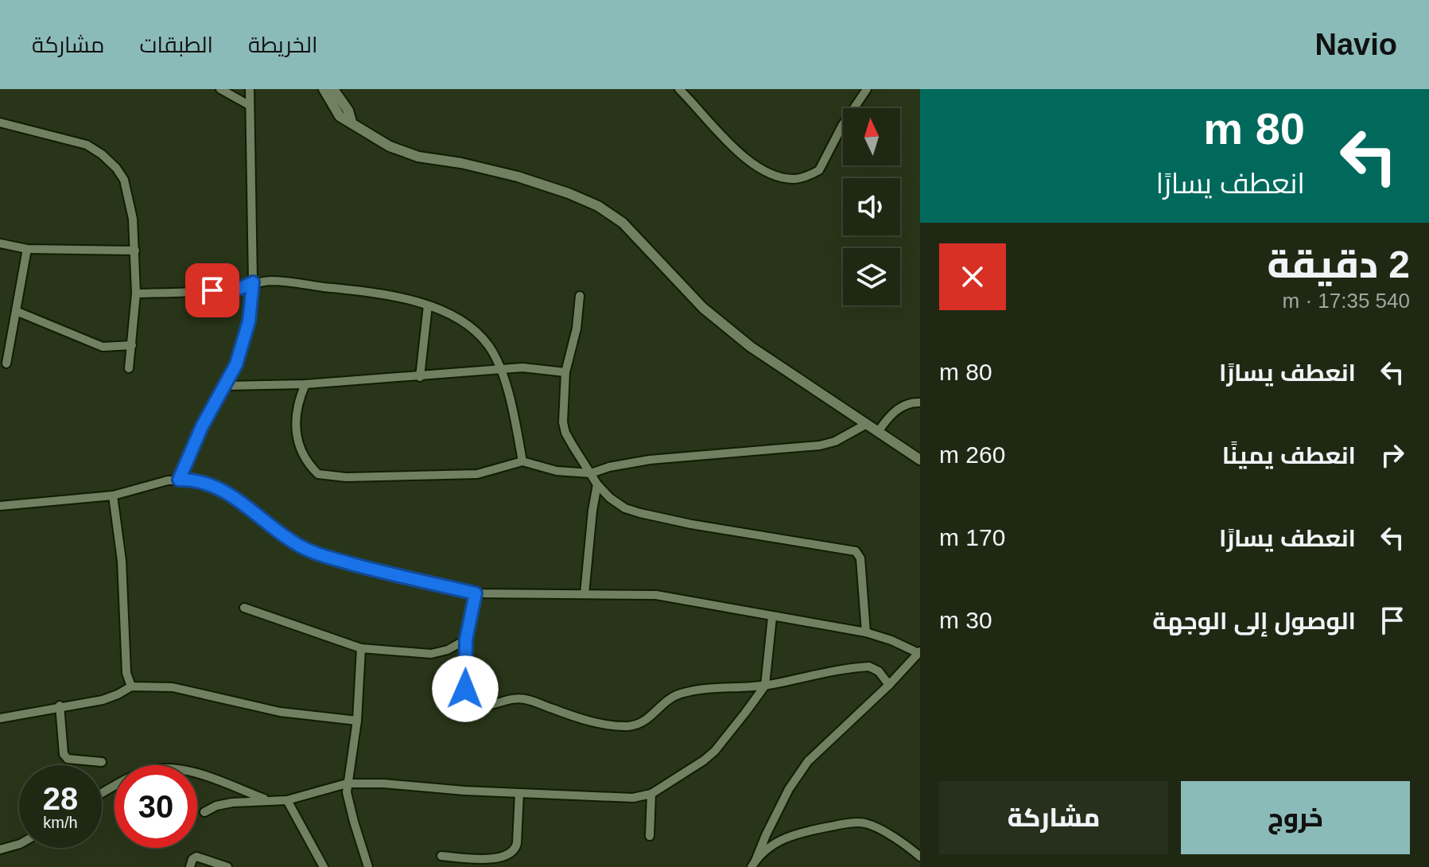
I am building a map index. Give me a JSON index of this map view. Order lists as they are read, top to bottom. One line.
{"north":"top","page":{"header":"Navio","nav":["الخريطة","الطبقات","مشاركة"],"turn":["80 m","انعطف يسارًا"],"heading":["2 دقيقة","540 m · 17:35"],"list":[{"name":"انعطف يسارًا","value":"80 m"},{"name":"انعطف يمينًا","value":"260 m"},{"name":"انعطف يسارًا","value":"170 m"},{"name":"الوصول إلى الوجهة","value":"30 m"}],"speed":"28 km/h","limit":"30","buttons":["خروج","مشاركة"]}}
